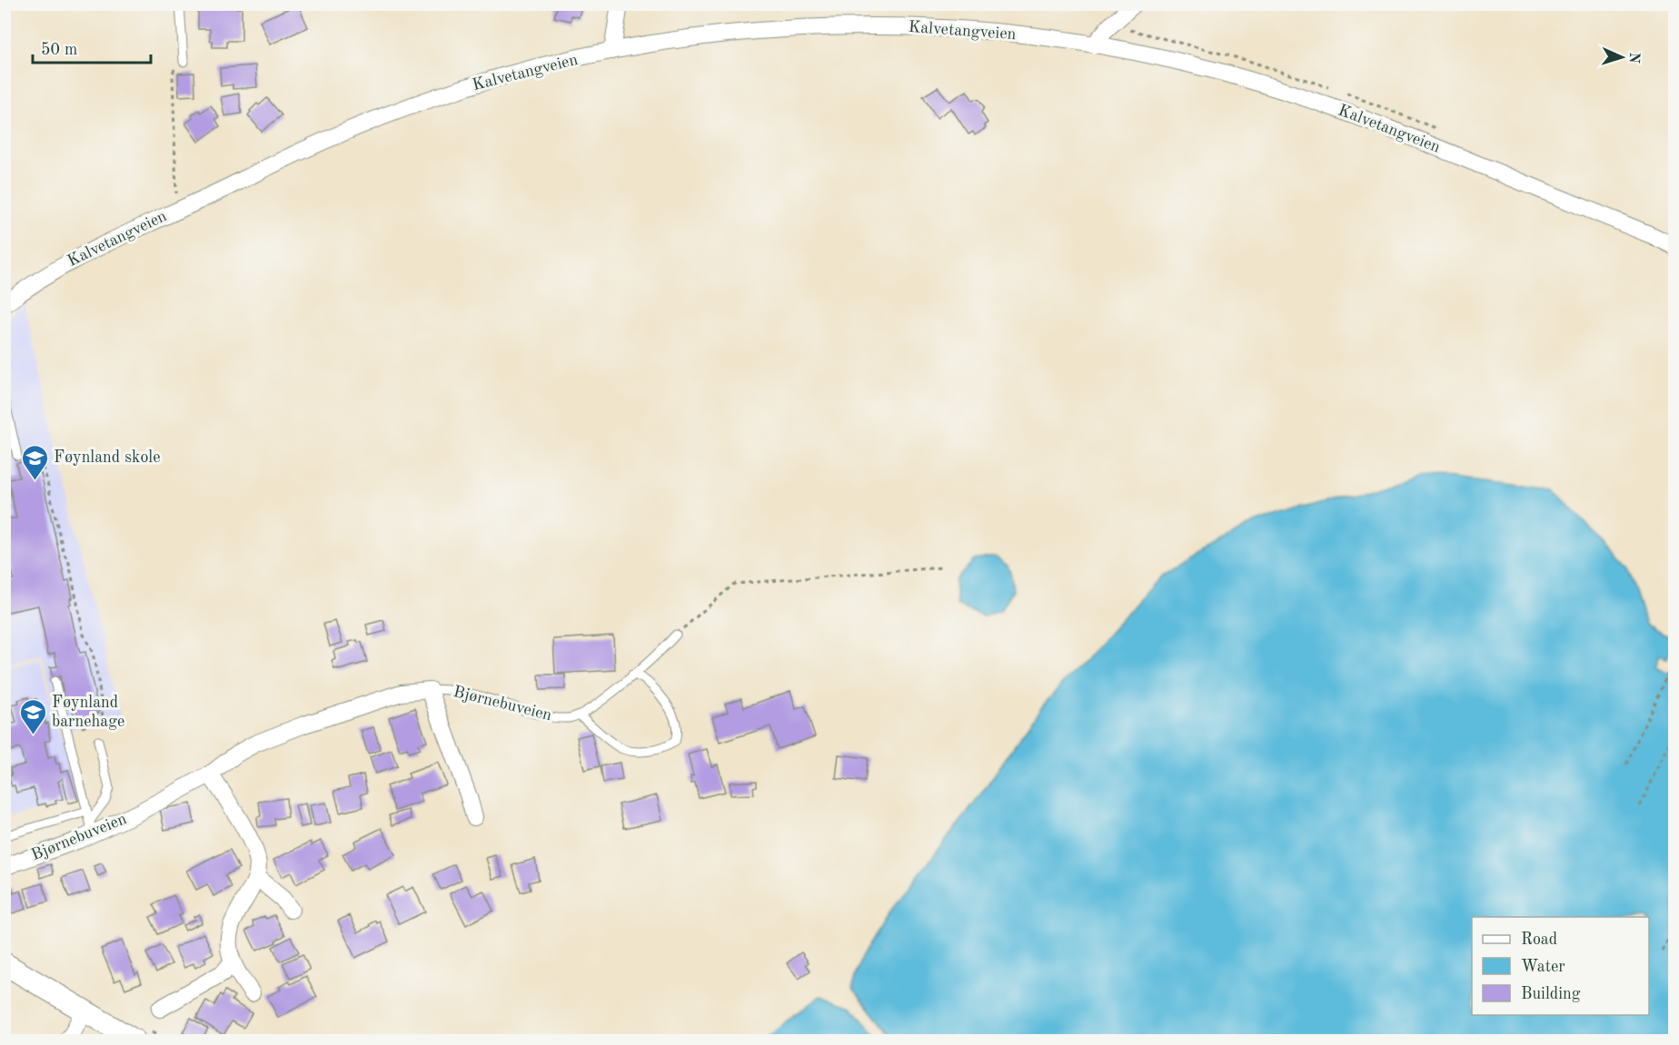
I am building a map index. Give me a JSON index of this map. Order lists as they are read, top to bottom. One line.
{"streets":{"street":["Kalvetangveien","Bjørnebuveien"]},"places":{"school or university":["Føynland skole","Føynland barnehage"]},"legend":["Road","Water","Building"],"scale_bar":"50 m","north":"right"}
